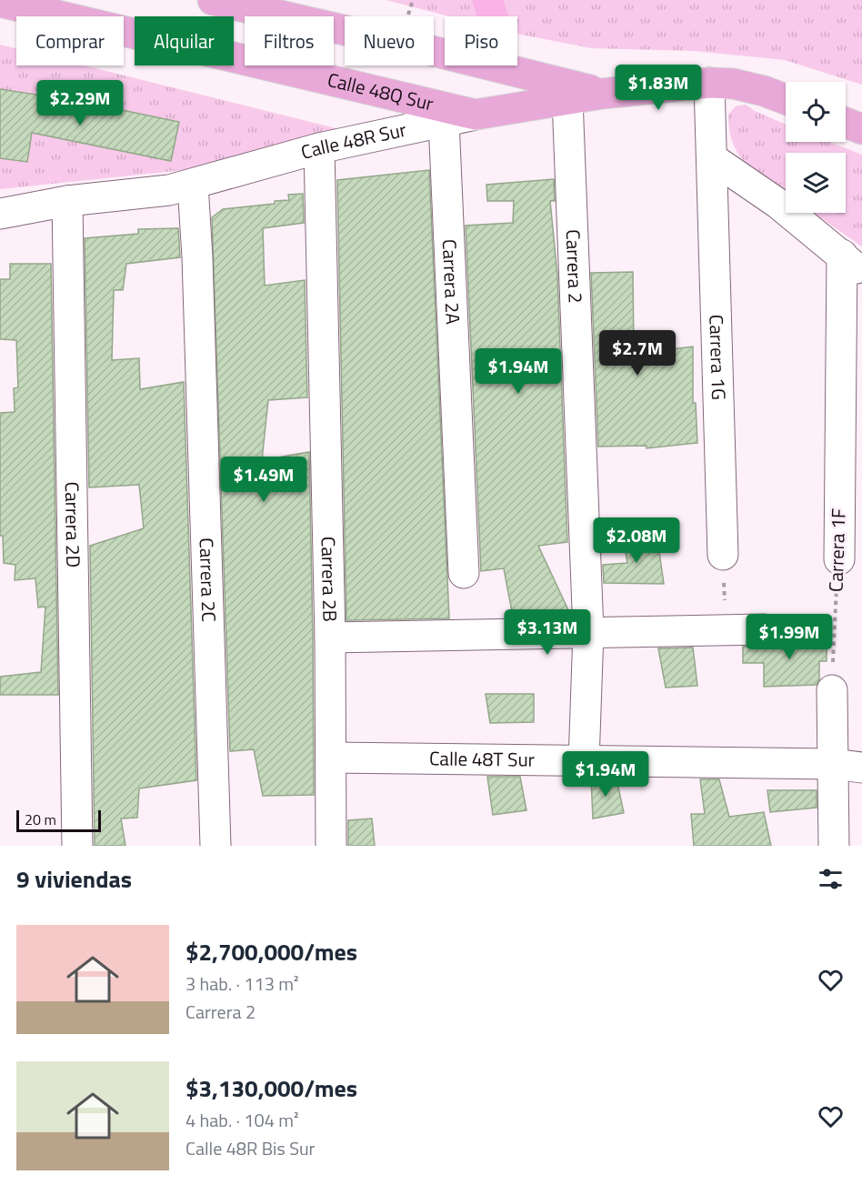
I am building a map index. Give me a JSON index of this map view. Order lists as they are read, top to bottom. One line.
{"streets":{"main road":["Calle 48Q Sur","Calle 48R Sur"],"street":["Carrera 2","Carrera 2A","Carrera 1G","Carrera 2D","Carrera 1F","Carrera 2B","Carrera 2C","Calle 48T Sur"]},"crossings":[["Calle 48Q Sur","Calle 48R Sur"],["Calle 48R Sur","Carrera 2"],["Calle 48R Sur","Carrera 2A"],["Calle 48R Sur","Carrera 1G"],["Calle 48R Sur","Carrera 2D"],["Calle 48R Sur","Carrera 2B"],["Calle 48R Sur","Carrera 2C"],["Carrera 2","Calle 48T Sur"],["Carrera 2B","Calle 48T Sur"]],"scale_bar":"20 m","page":{"chip":["Comprar","Alquilar","Filtros","Nuevo","Piso"],"price":["$1.83M","$2.29M","$2.7M","$1.94M","$1.49M","$2.08M","$3.13M","$1.99M","$1.94M"],"scale":"20 m","heading":"9 viviendas","list":[{"name":"$2,700,000/mes","note":"3 hab. · 113 m² · Carrera 2"},{"name":"$3,130,000/mes","note":"4 hab. · 104 m² · Calle 48R Bis Sur"}]}}
